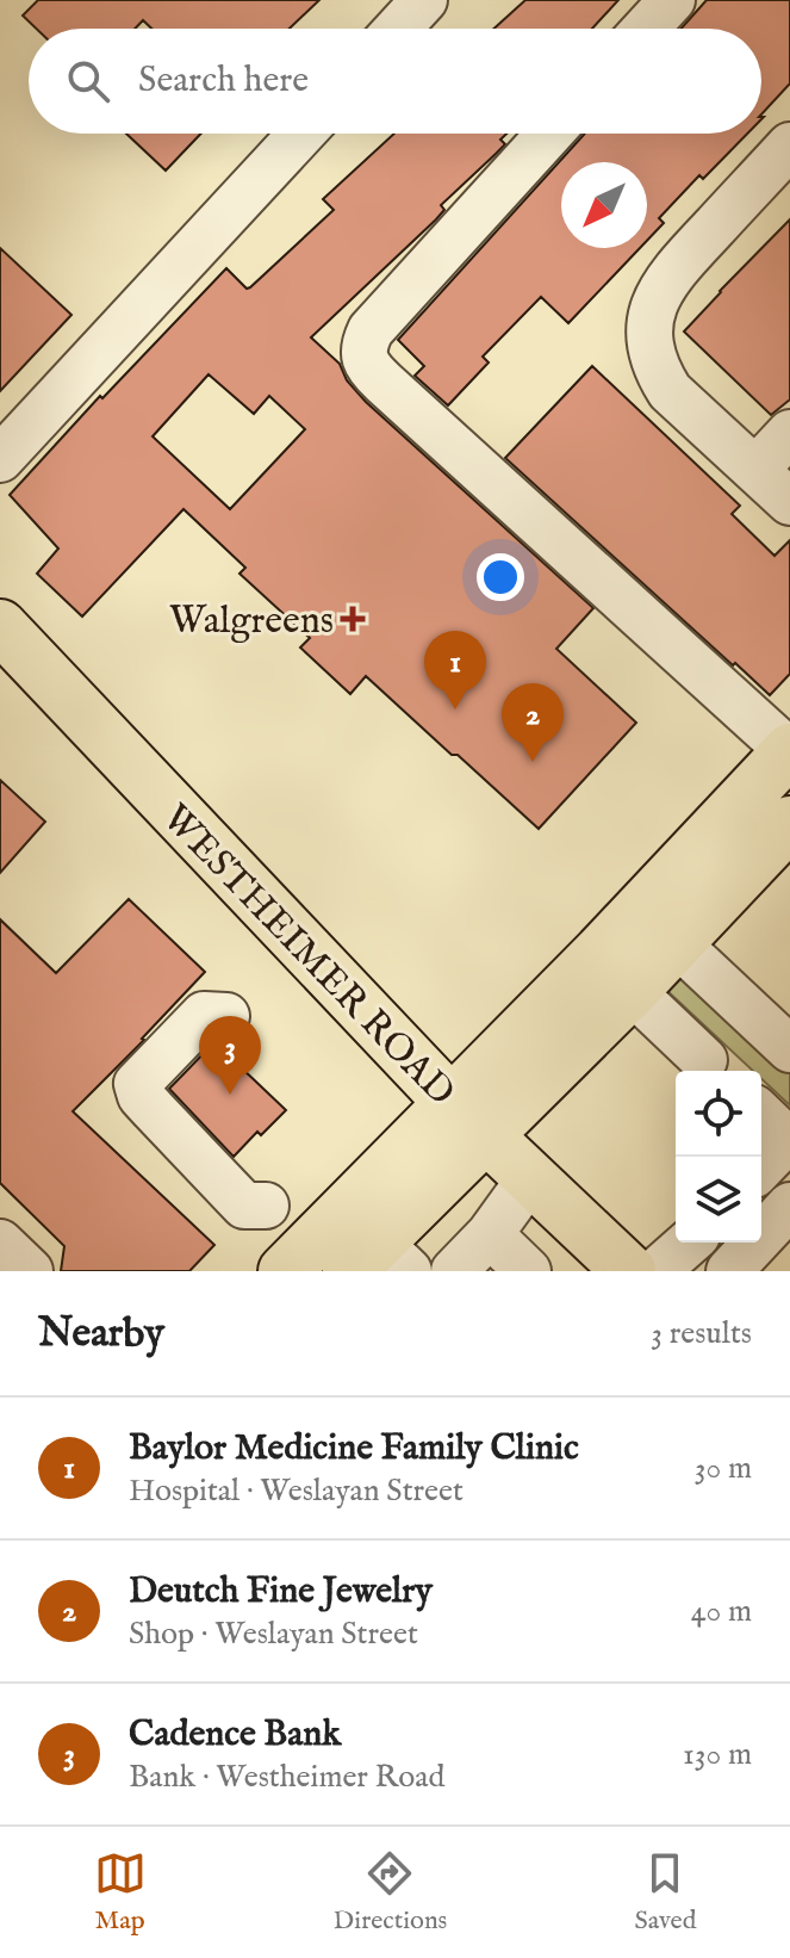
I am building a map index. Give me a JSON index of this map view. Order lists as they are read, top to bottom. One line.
{"streets":{"main road":["WESTHEIMER ROAD"]},"places":{"health":["Walgreens"]},"north":"bottom left","page":{"search":"Search here","pins":["1","2","3"],"heading":["Nearby","3 results"],"list":[{"mark":"1","name":"Baylor Medicine Family Clinic","note":"Hospital · Weslayan Street","value":"30 m"},{"mark":"2","name":"Deutch Fine Jewelry","note":"Shop · Weslayan Street","value":"40 m"},{"mark":"3","name":"Cadence Bank","note":"Bank · Westheimer Road","value":"130 m"}],"nav":["Map","Directions","Saved"]}}
